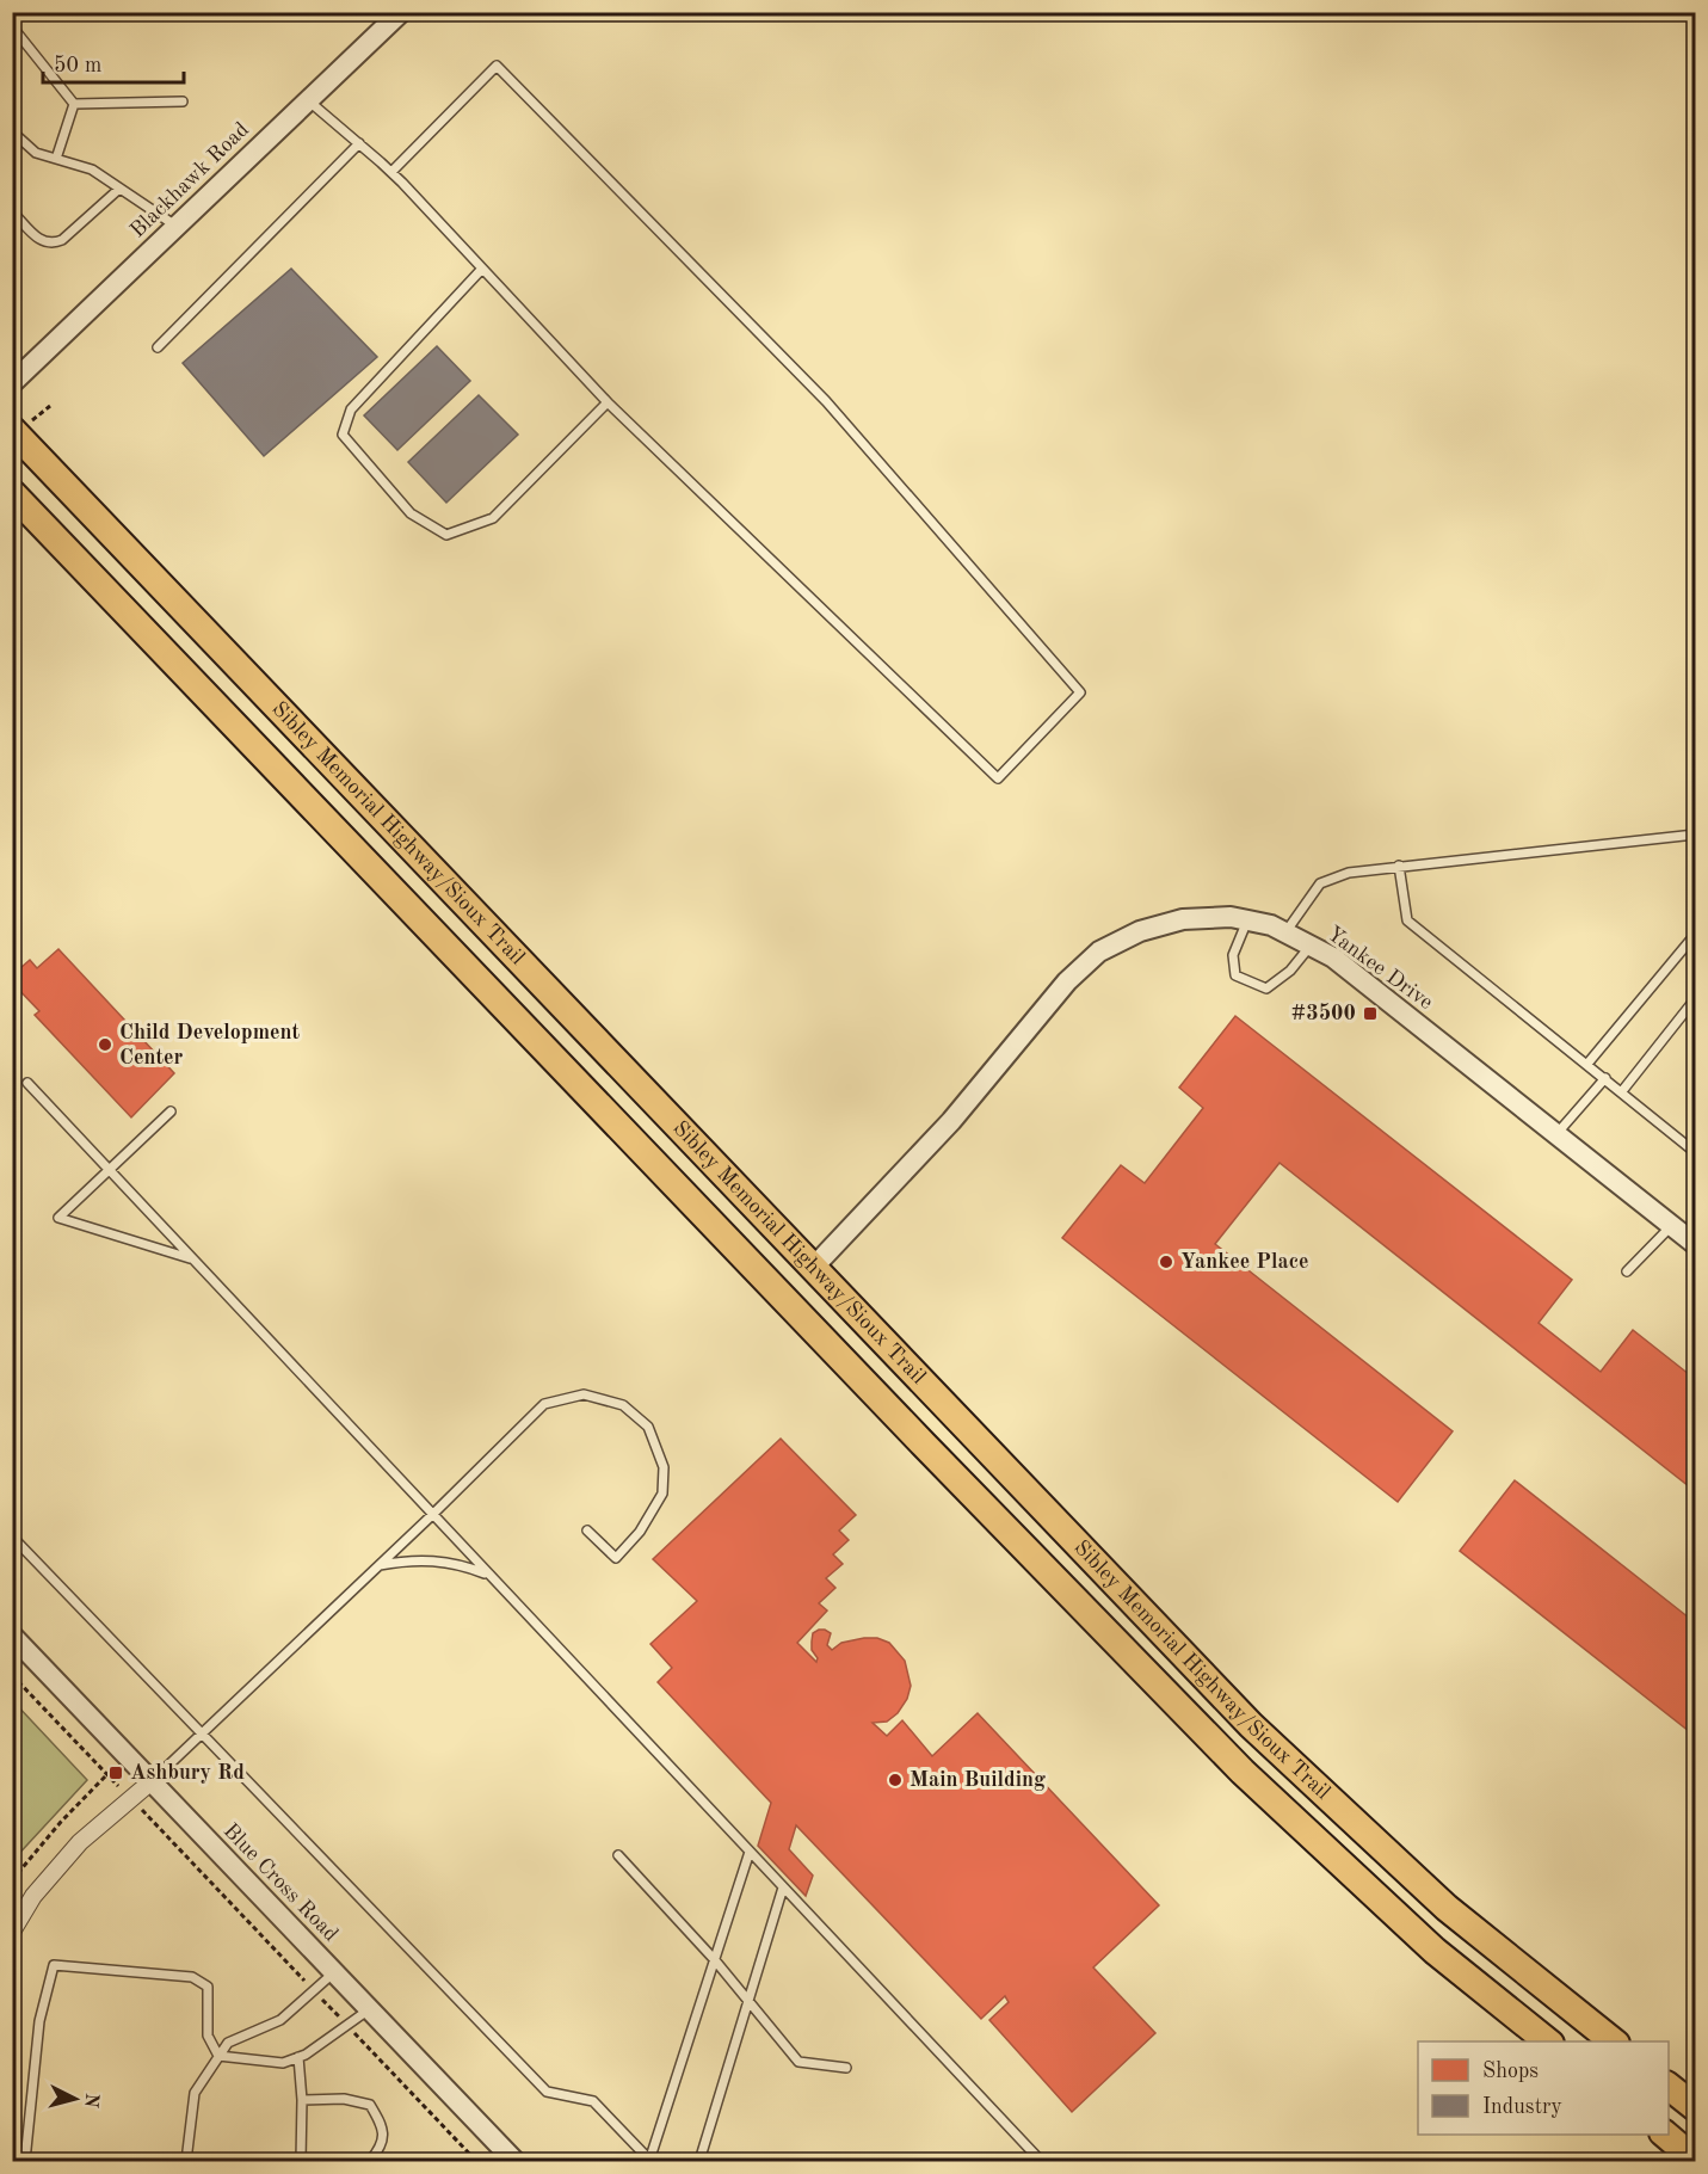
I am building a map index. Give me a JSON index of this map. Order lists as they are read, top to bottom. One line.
{"streets":{"highway":["Sibley Memorial Highway/Sioux Trail"],"street":["Blackhawk Road","Yankee Drive","Blue Cross Road"]},"crossings":[["Sibley Memorial Highway/Sioux Trail","Yankee Drive"]],"places":{"transit":["#3500","Ashbury Rd"],"other":["Child Development Center","Yankee Place","Main Building"]},"legend":["Shops","Industry"],"scale_bar":"50 m","north":"right"}
